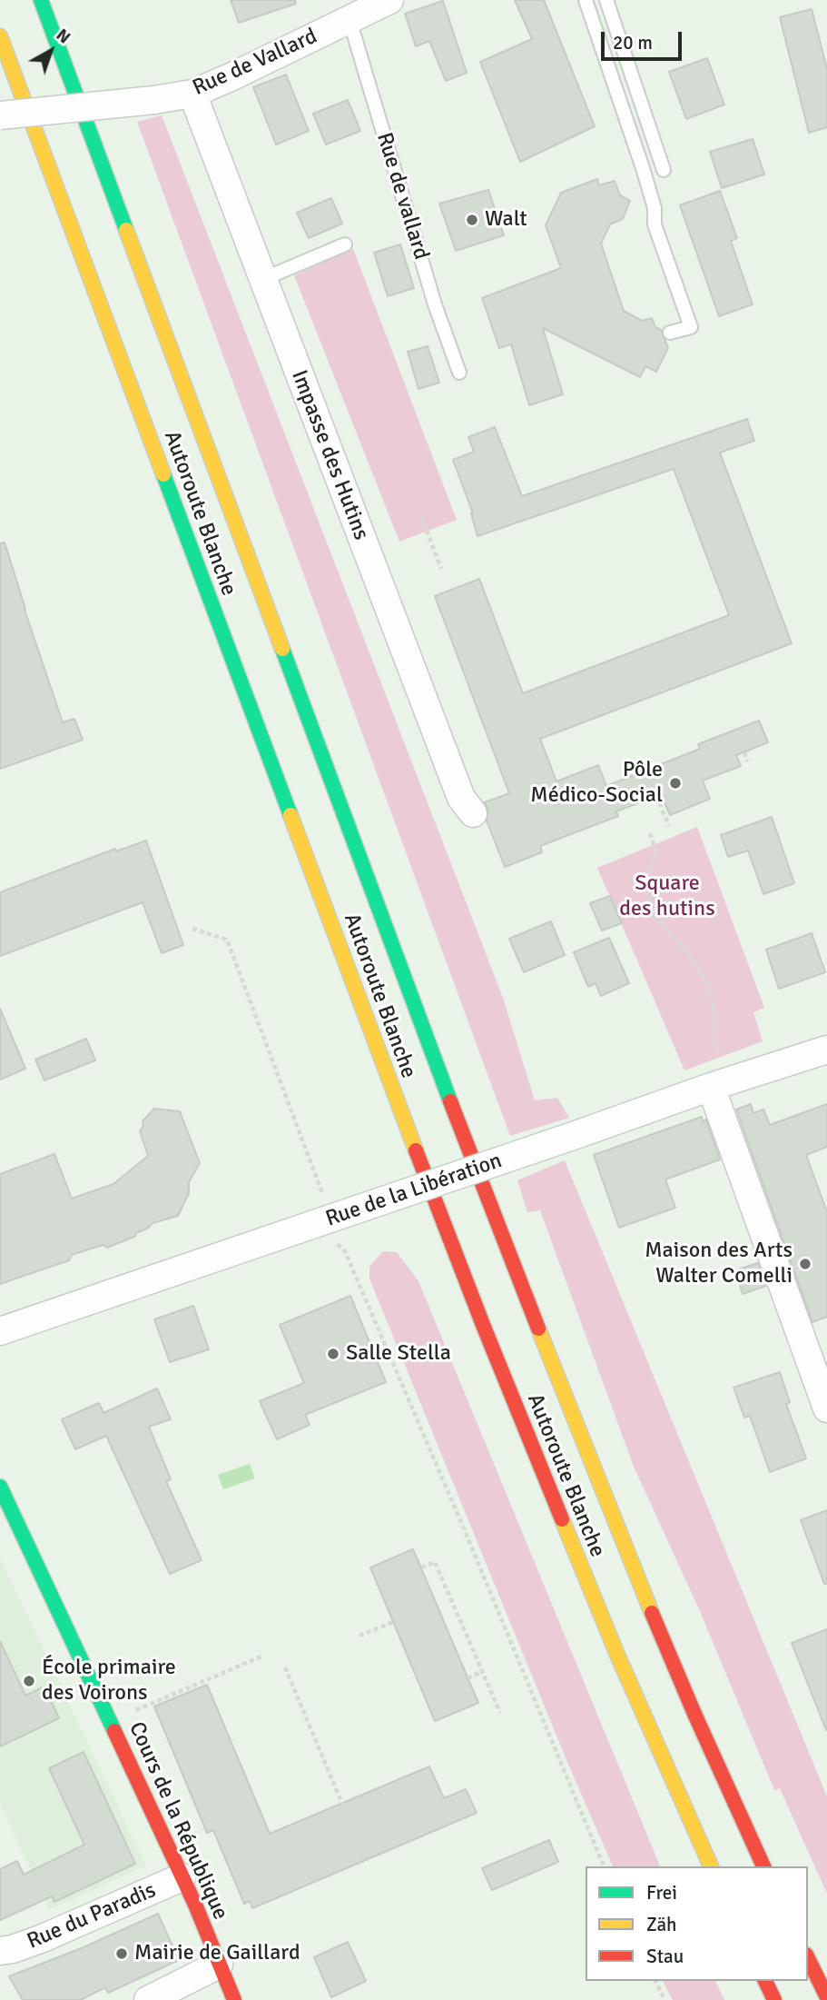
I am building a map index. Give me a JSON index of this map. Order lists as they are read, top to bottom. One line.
{"streets":{"main road":["Autoroute Blanche","Cours de la République"],"street":["Rue de Vallard","Impasse des Hutins","Rue de la Libération","Rue du Paradis"],"lane":["Rue de vallard"]},"crossings":[["Rue de Vallard","Rue de vallard"],["Rue de Vallard","Impasse des Hutins"],["Cours de la République","Rue du Paradis"]],"parks":["Square des hutins"],"places":["Walt","Pôle Médico-Social","Maison des Arts Walter Comelli","Salle Stella","École primaire des Voirons","Mairie de Gaillard"],"legend":["Frei","Zäh","Stau"],"scale_bar":"20 m","north":"top right"}
